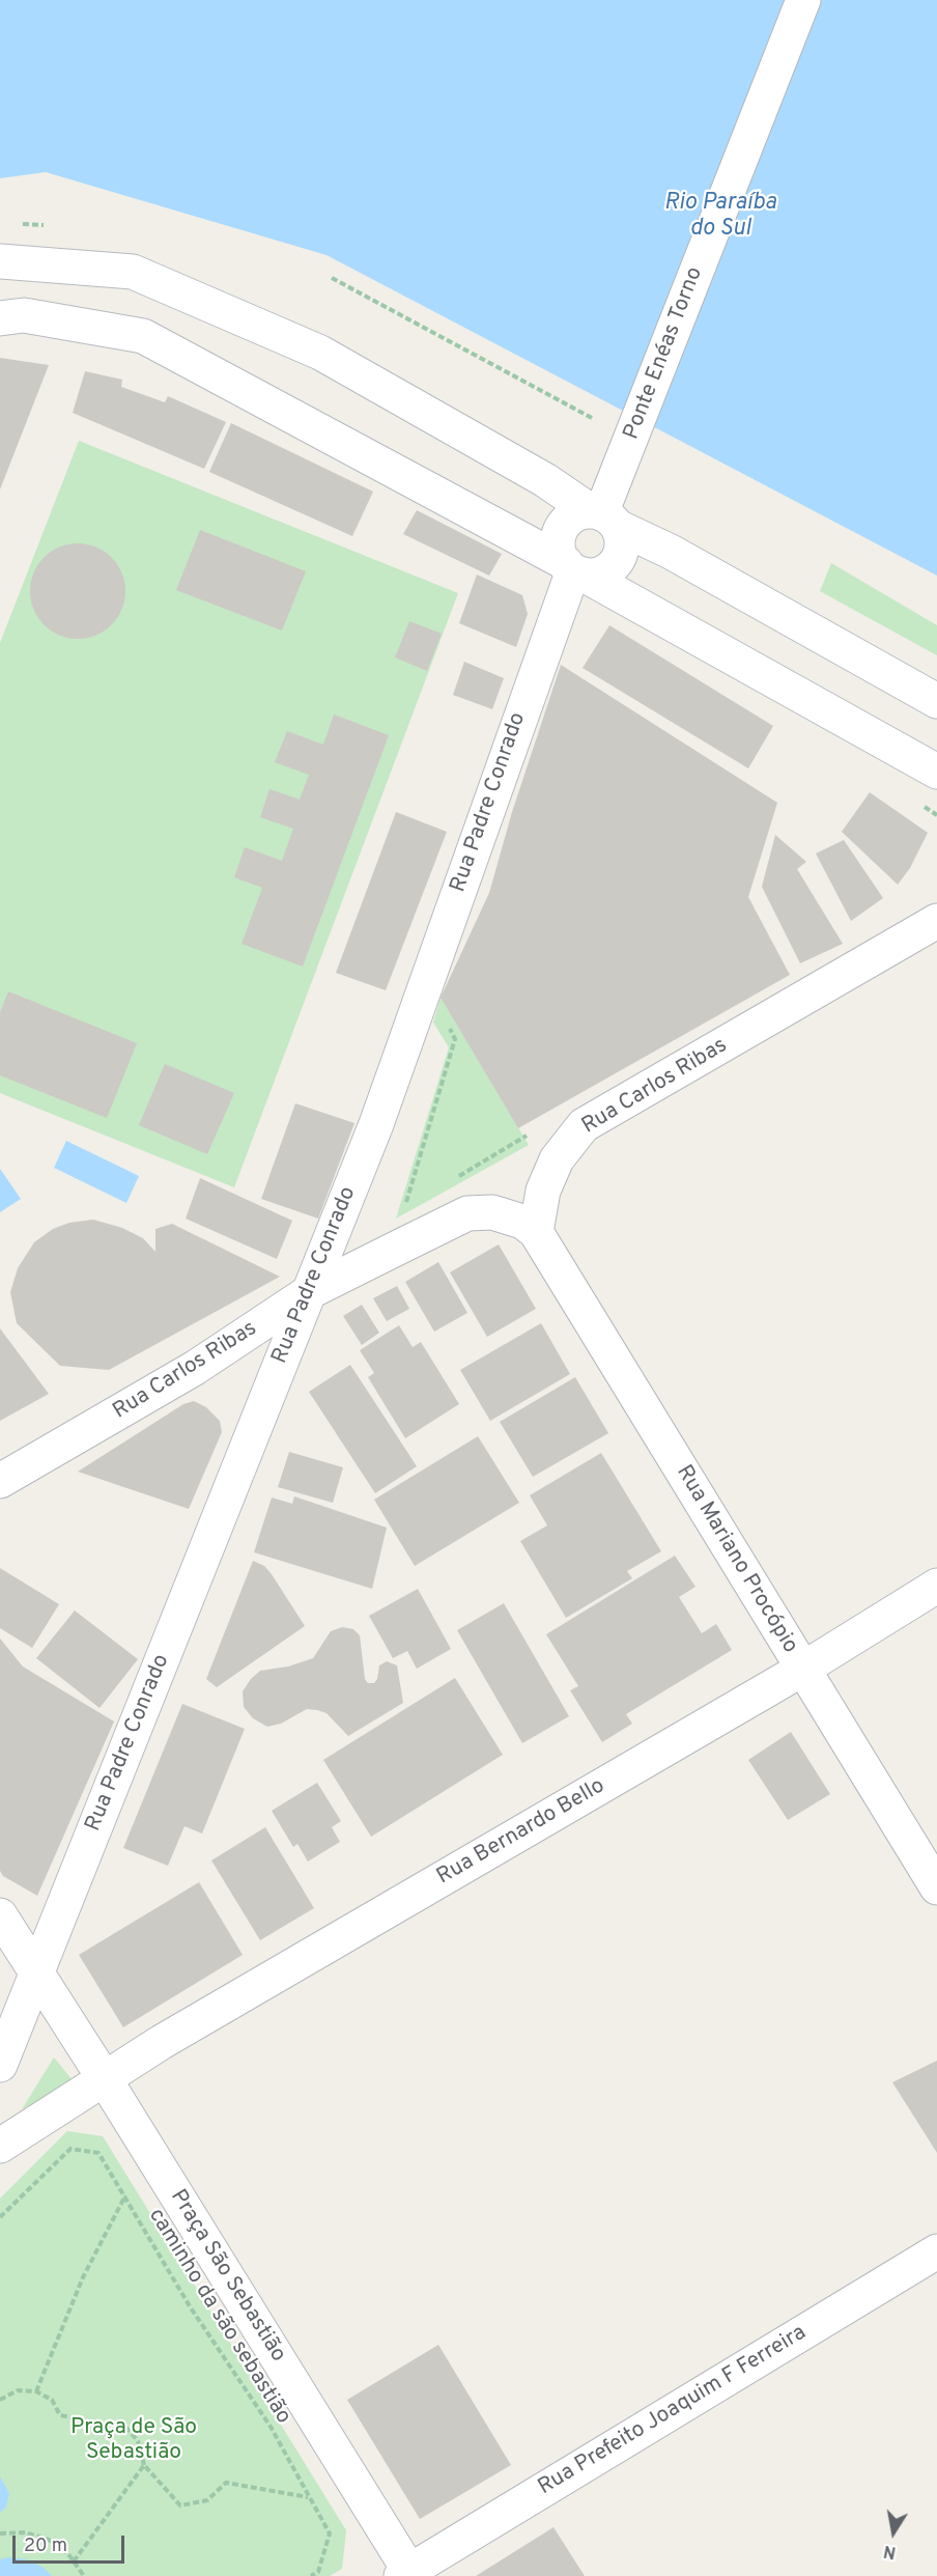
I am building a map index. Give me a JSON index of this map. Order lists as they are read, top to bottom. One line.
{"streets":{"street":["Ponte Enéas Torno","Rua Padre Conrado","Rua Carlos Ribas","Rua Mariano Procópio","Rua Bernardo Bello","Praça São Sebastião","Rua Prefeito Joaquim F Ferreira"],"path":["caminho da são sebastião"]},"crossings":[["Ponte Enéas Torno","Rua Padre Conrado"],["Rua Padre Conrado","Rua Carlos Ribas"],["Rua Padre Conrado","Praça São Sebastião"],["Rua Carlos Ribas","Rua Mariano Procópio"],["Rua Mariano Procópio","Rua Bernardo Bello"],["Rua Bernardo Bello","Praça São Sebastião"],["Praça São Sebastião","Rua Prefeito Joaquim F Ferreira"]],"water":["Rio Paraíba do Sul"],"parks":["Praça de São Sebastião"],"scale_bar":"20 m","north":"bottom"}
